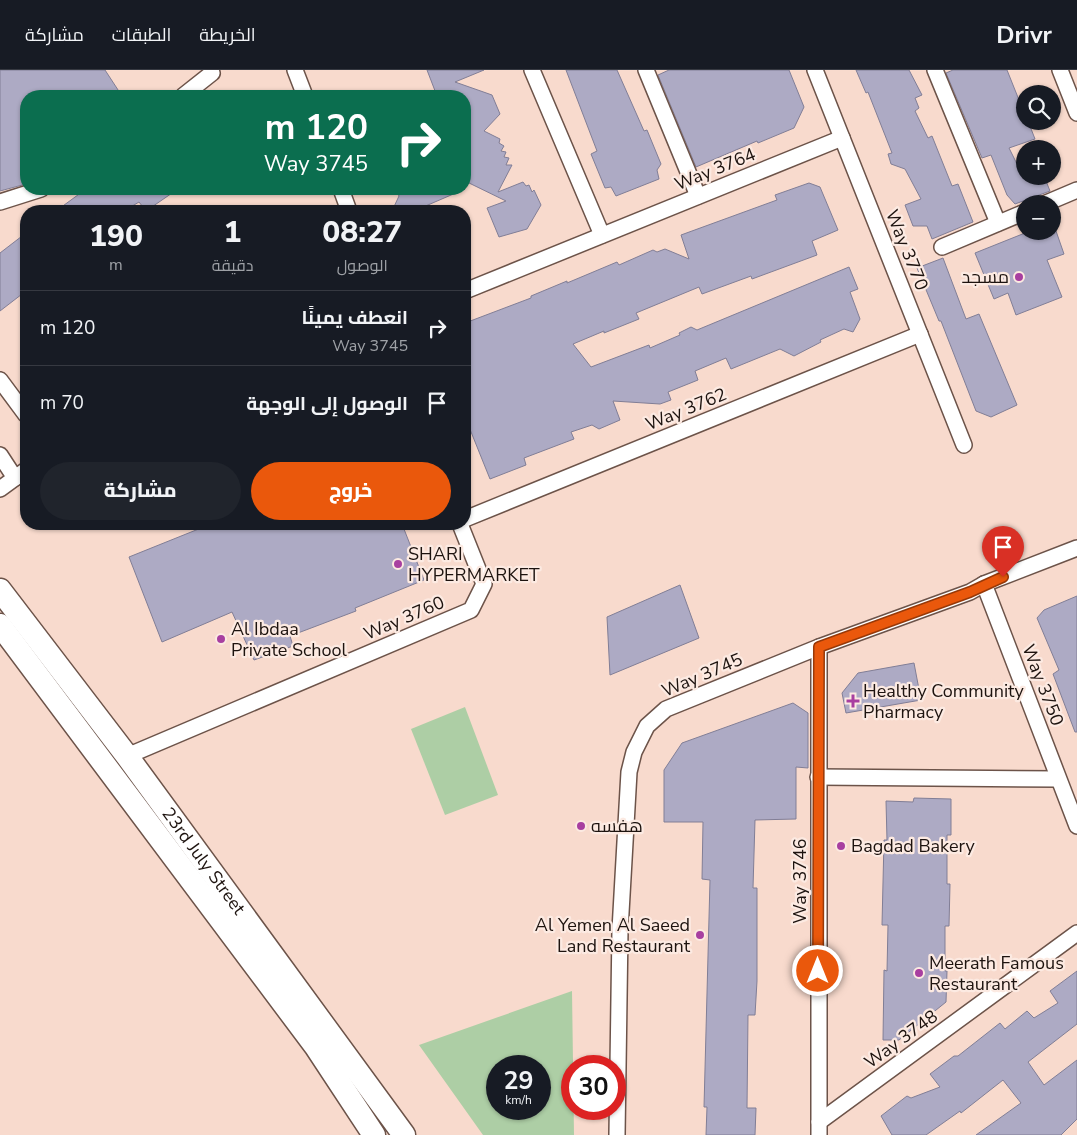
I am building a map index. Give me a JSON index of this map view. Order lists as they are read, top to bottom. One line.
{"streets":{"main road":["23rd July Street"],"street":["Way 3764","Way 3770","Way 3762","Way 3760","Way 3745","Way 3750","Way 3746","Way 3748"]},"crossings":[["Way 3764","Way 3770"],["Way 3770","Way 3762"],["Way 3760","23rd July Street"],["Way 3745","Way 3750"],["Way 3745","Way 3746"],["Way 3746","Way 3748"]],"places":{"other":["مسجد","SHARI HYPERMARKET","Al Ibdaa Private School","هفسه","Bagdad Bakery","Al Yemen Al Saeed Land Restaurant","Meerath Famous Restaurant"],"health":["Healthy Community Pharmacy"]},"page":{"header":"Drivr","nav":["الخريطة","الطبقات","مشاركة"],"map_buttons":["+","−"],"turn":["120 m","Way 3745"],"eta":["08:27","الوصول","1","دقيقة","190","m"],"list":[{"name":"انعطف يمينًا","note":"Way 3745","value":"120 m"},{"name":"الوصول إلى الوجهة","value":"70 m"}],"buttons":["خروج","مشاركة"],"speed":"29 km/h","limit":"30"}}
